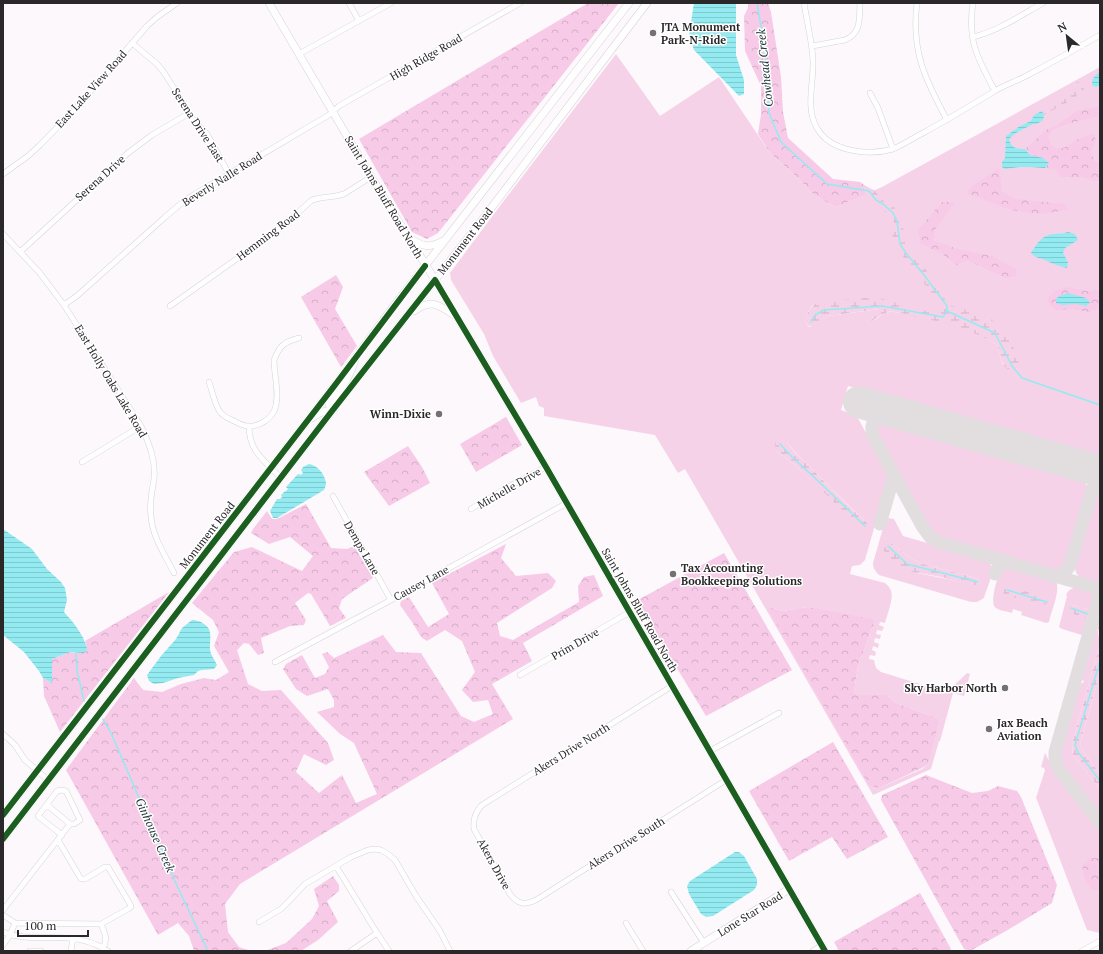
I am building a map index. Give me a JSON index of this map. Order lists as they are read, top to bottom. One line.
{"streets":{"main road":["Saint Johns Bluff Road North","Monument Road","Lone Star Road"],"street":["High Ridge Road","East Lake View Road","Serena Drive East","Serena Drive","Beverly Nalle Road","Hemming Road","East Holly Oaks Lake Road","Michelle Drive","Demps Lane","Causey Lane","Prim Drive","Akers Drive North","Akers Drive South","Akers Drive"]},"crossings":[["High Ridge Road","Beverly Nalle Road"],["High Ridge Road","Saint Johns Bluff Road North"],["East Lake View Road","Serena Drive East"],["Serena Drive East","Serena Drive"],["Serena Drive East","Beverly Nalle Road"],["Serena Drive","East Holly Oaks Lake Road"],["Beverly Nalle Road","Saint Johns Bluff Road North"],["Beverly Nalle Road","East Holly Oaks Lake Road"],["Saint Johns Bluff Road North","Hemming Road"],["Saint Johns Bluff Road North","Monument Road"],["Saint Johns Bluff Road North","Michelle Drive"],["Saint Johns Bluff Road North","Causey Lane"],["Saint Johns Bluff Road North","Prim Drive"],["Saint Johns Bluff Road North","Akers Drive North"],["Saint Johns Bluff Road North","Akers Drive South"],["Saint Johns Bluff Road North","Lone Star Road"],["Demps Lane","Causey Lane"],["Akers Drive North","Akers Drive"],["Akers Drive South","Akers Drive"]],"water":["Cowhead Creek","Ginhouse Creek"],"places":["JTA Monument Park-N-Ride","Winn-Dixie","Tax Accounting Bookkeeping Solutions","Sky Harbor North","Jax Beach Aviation"],"scale_bar":"100 m","north":"top left"}
